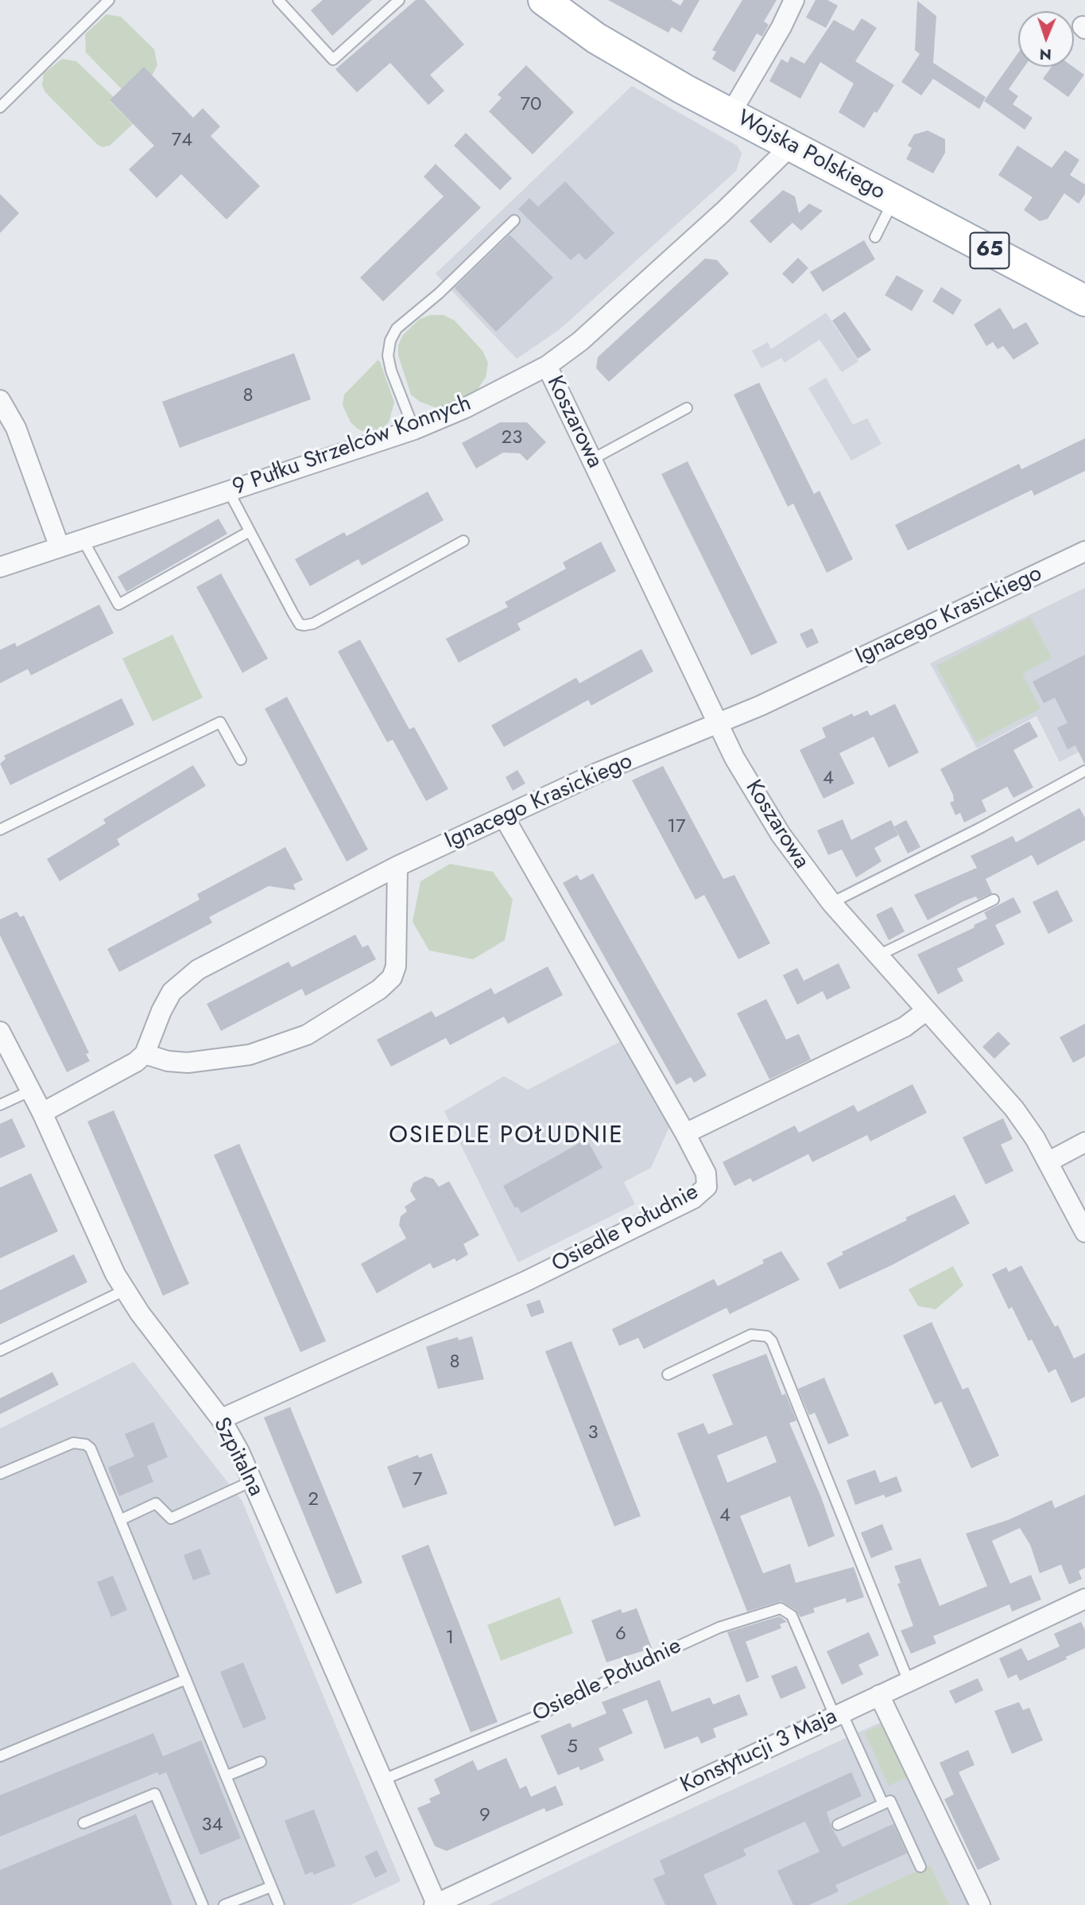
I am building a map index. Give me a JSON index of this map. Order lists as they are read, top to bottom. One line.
{"streets":{"main road":["Wojska Polskiego","65"],"street":["Koszarowa","9 Pułku Strzelców Konnych","Ignacego Krasickiego","Osiedle Południe","Szpitalna","Konstytucji 3 Maja"]},"crossings":[["Wojska Polskiego","9 Pułku Strzelców Konnych"],["Koszarowa","9 Pułku Strzelców Konnych"],["Koszarowa","Ignacego Krasickiego"],["Ignacego Krasickiego","Osiedle Południe"],["Osiedle Południe","Szpitalna"],["Osiedle Południe","Konstytucji 3 Maja"],["Szpitalna","Konstytucji 3 Maja"]],"districts":["OSIEDLE POŁUDNIE"],"house_numbers":["70","74","8","23","4","17","8","3","7","2","4","6","1","5","9","34"],"north":"bottom"}
